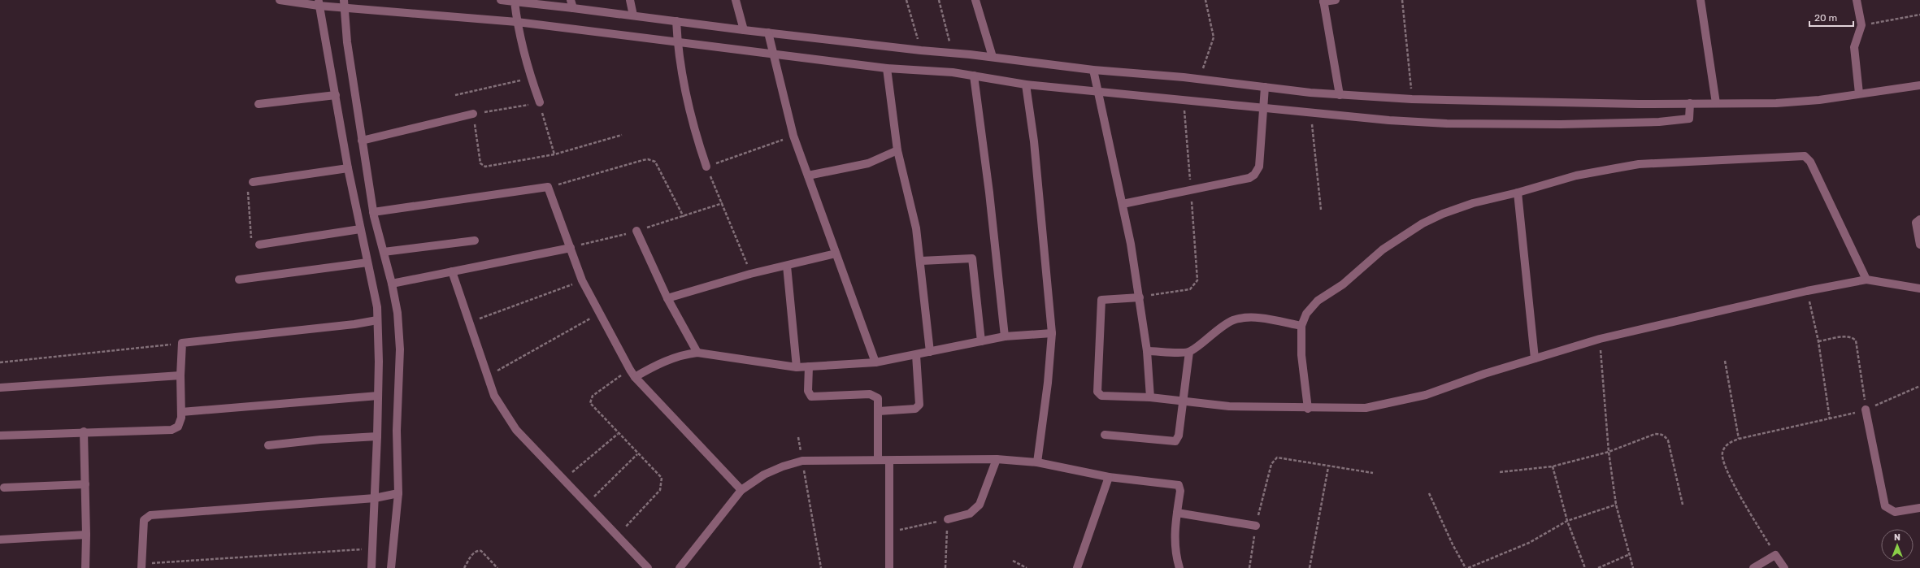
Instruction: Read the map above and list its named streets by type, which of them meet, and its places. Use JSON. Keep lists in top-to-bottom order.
{
  "scale_bar": "20 m",
  "north": "top"
}
